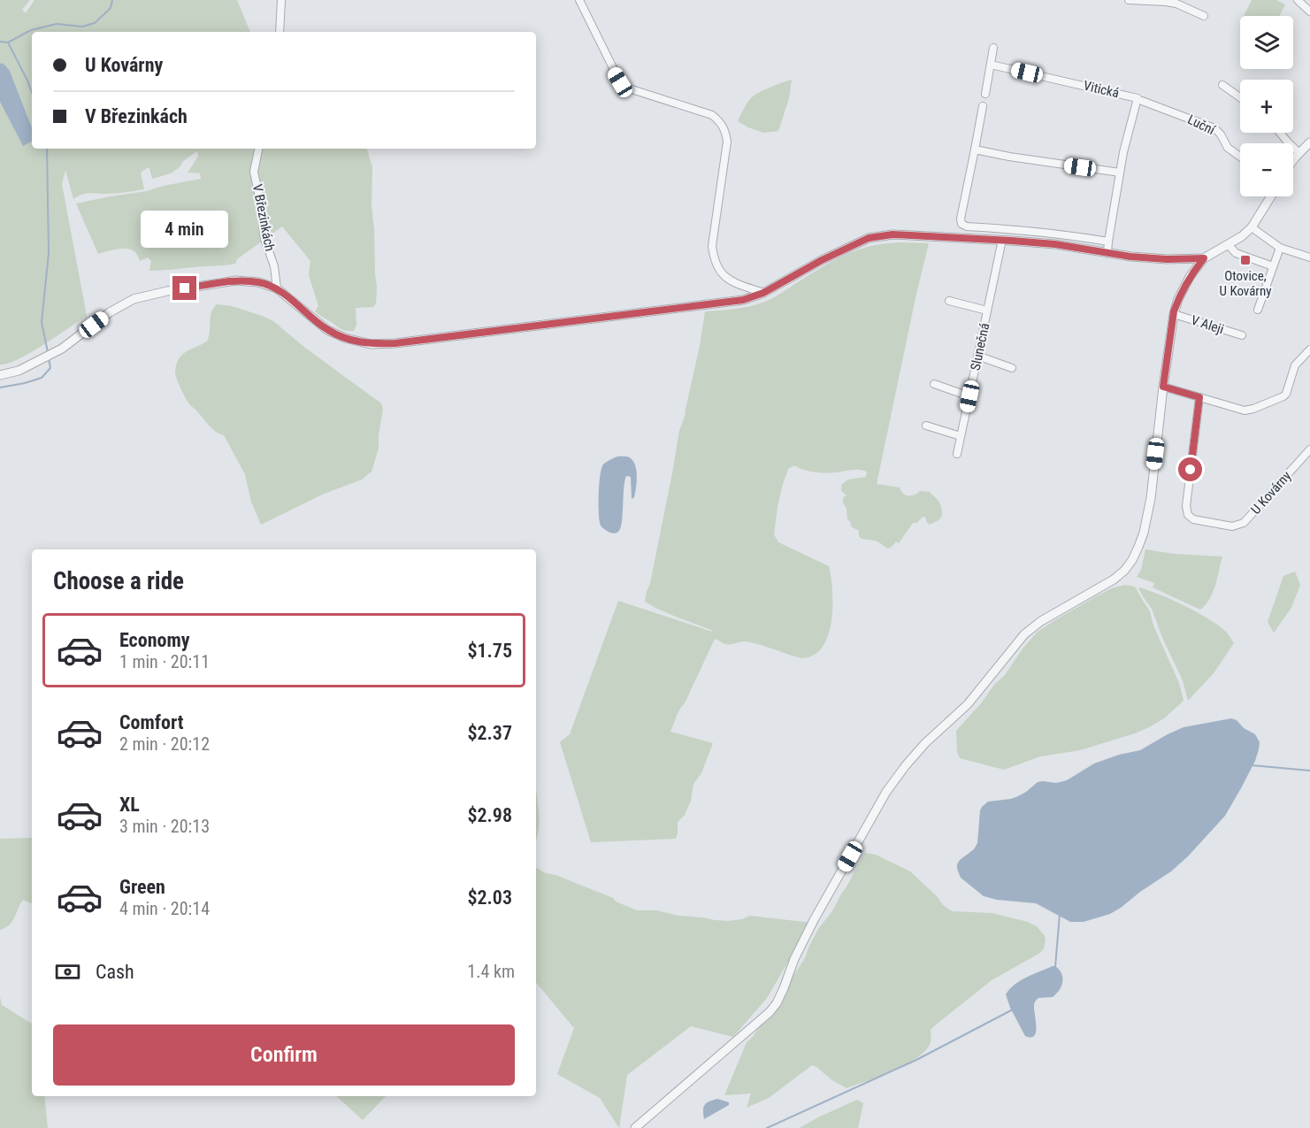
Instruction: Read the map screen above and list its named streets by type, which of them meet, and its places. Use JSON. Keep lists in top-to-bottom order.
{
  "streets": {
    "street": [
      "Vitická",
      "Luční",
      "V Březinkách",
      "V Aleji",
      "Slunečná",
      "U Kovárny"
    ]
  },
  "places": {
    "transit": ["Otovice, U Kovárny"]
  },
  "page": {
    "map_buttons": ["+", "−"],
    "banner": ["U Kovárny", "V Březinkách"],
    "bubble": "4 min",
    "heading": "Choose a ride",
    "list": [
      {
        "name": "Economy",
        "note": "1 min · 20:11",
        "value": "$1.75"
      },
      {
        "name": "Comfort",
        "note": "2 min · 20:12",
        "value": "$2.37"
      },
      {
        "name": "XL",
        "note": "3 min · 20:13",
        "value": "$2.98"
      },
      {
        "name": "Green",
        "note": "4 min · 20:14",
        "value": "$2.03"
      }
    ],
    "pay": ["Cash", "1.4 km"],
    "buttons": "Confirm"
  }
}
